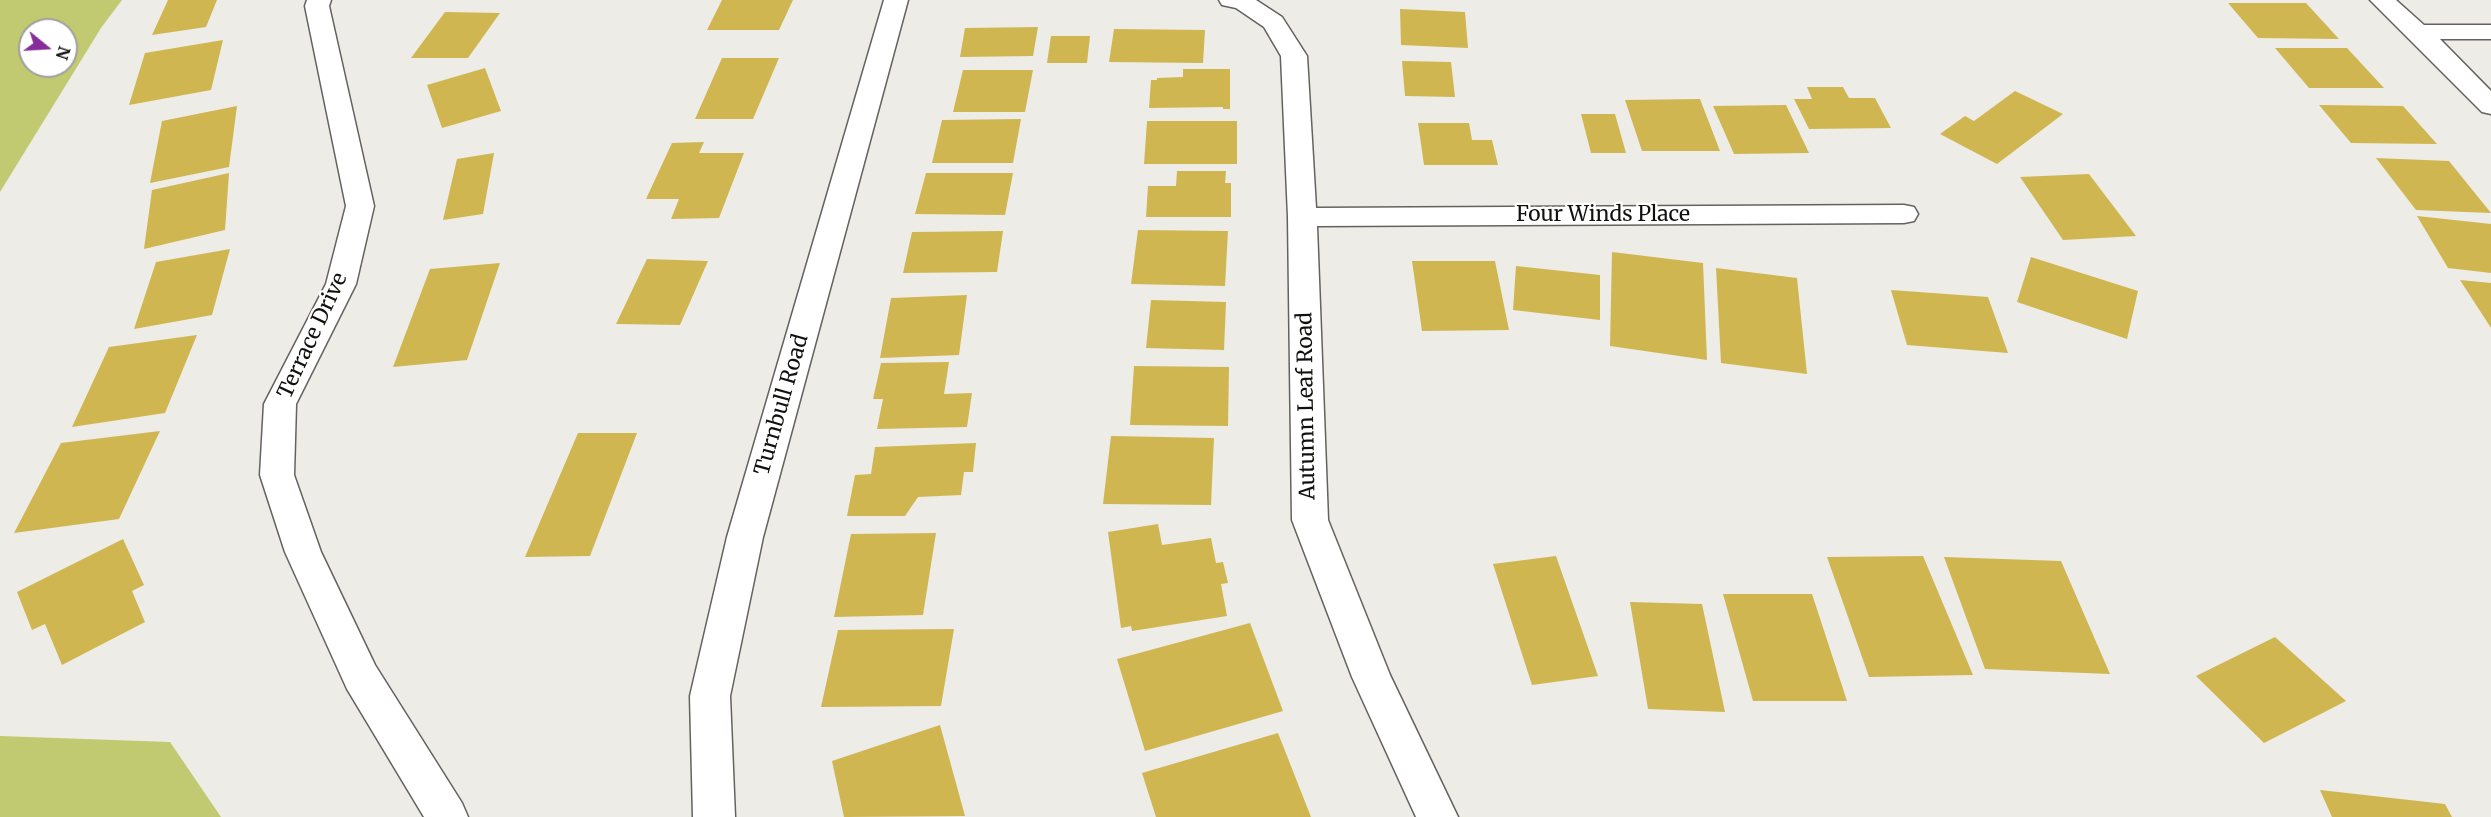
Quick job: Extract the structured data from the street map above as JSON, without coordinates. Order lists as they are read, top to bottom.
{
  "streets": {
    "street": [
      "Four Winds Place",
      "Terrace Drive",
      "Turnbull Road",
      "Autumn Leaf Road"
    ]
  },
  "crossings": [
    ["Four Winds Place", "Autumn Leaf Road"]
  ],
  "north": "right"
}
